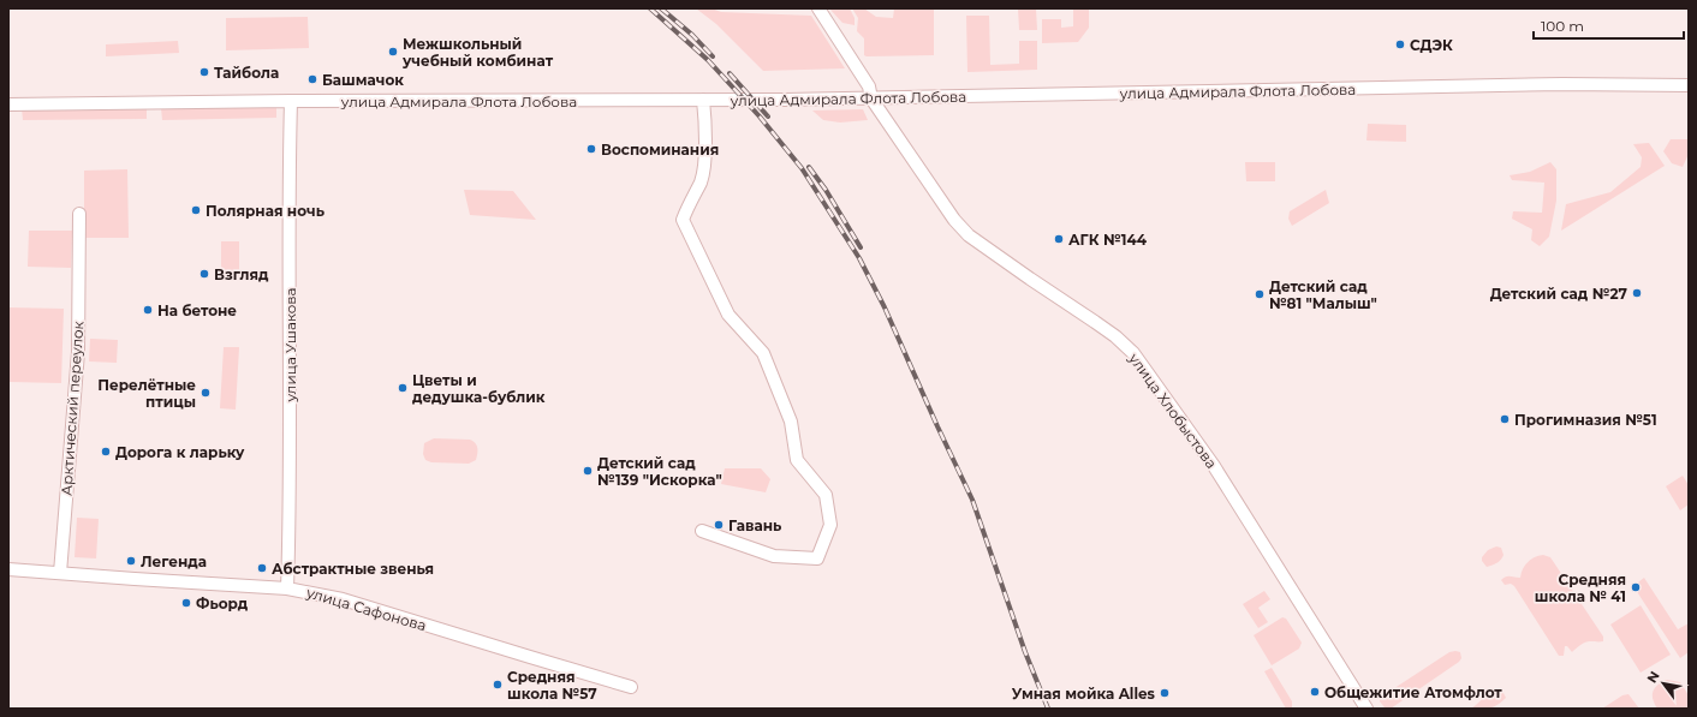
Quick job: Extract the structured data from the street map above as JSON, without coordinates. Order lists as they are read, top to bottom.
{
  "streets": {
    "street": [
      "улица Адмирала Флота Лобова",
      "улица Ушакова",
      "Арктический переулок",
      "улица Хлобыстова",
      "улица Сафонова"
    ]
  },
  "crossings": [
    ["улица Адмирала Флота Лобова", "улица Ушакова"],
    ["улица Адмирала Флота Лобова", "улица Хлобыстова"],
    ["улица Ушакова", "улица Сафонова"],
    ["Арктический переулок", "улица Сафонова"]
  ],
  "places": [
    "СДЭК",
    "Межшкольный учебный комбинат",
    "Тайбола",
    "Башмачок",
    "Воспоминания",
    "Полярная ночь",
    "АГК №144",
    "Взгляд",
    "Детский сад №27",
    "Детский сад №81 \"Малыш\"",
    "На бетоне",
    "Цветы и дедушка-бублик",
    "Перелётные птицы",
    "Прогимназия №51",
    "Дорога к ларьку",
    "Детский сад №139 \"Искорка\"",
    "Гавань",
    "Легенда",
    "Абстрактные звенья",
    "Средняя школа № 41",
    "Фьорд",
    "Средняя школа №57",
    "Общежитие Атомфлот",
    "Умная мойка Alles"
  ],
  "scale_bar": "100 m",
  "north": "top left"
}
